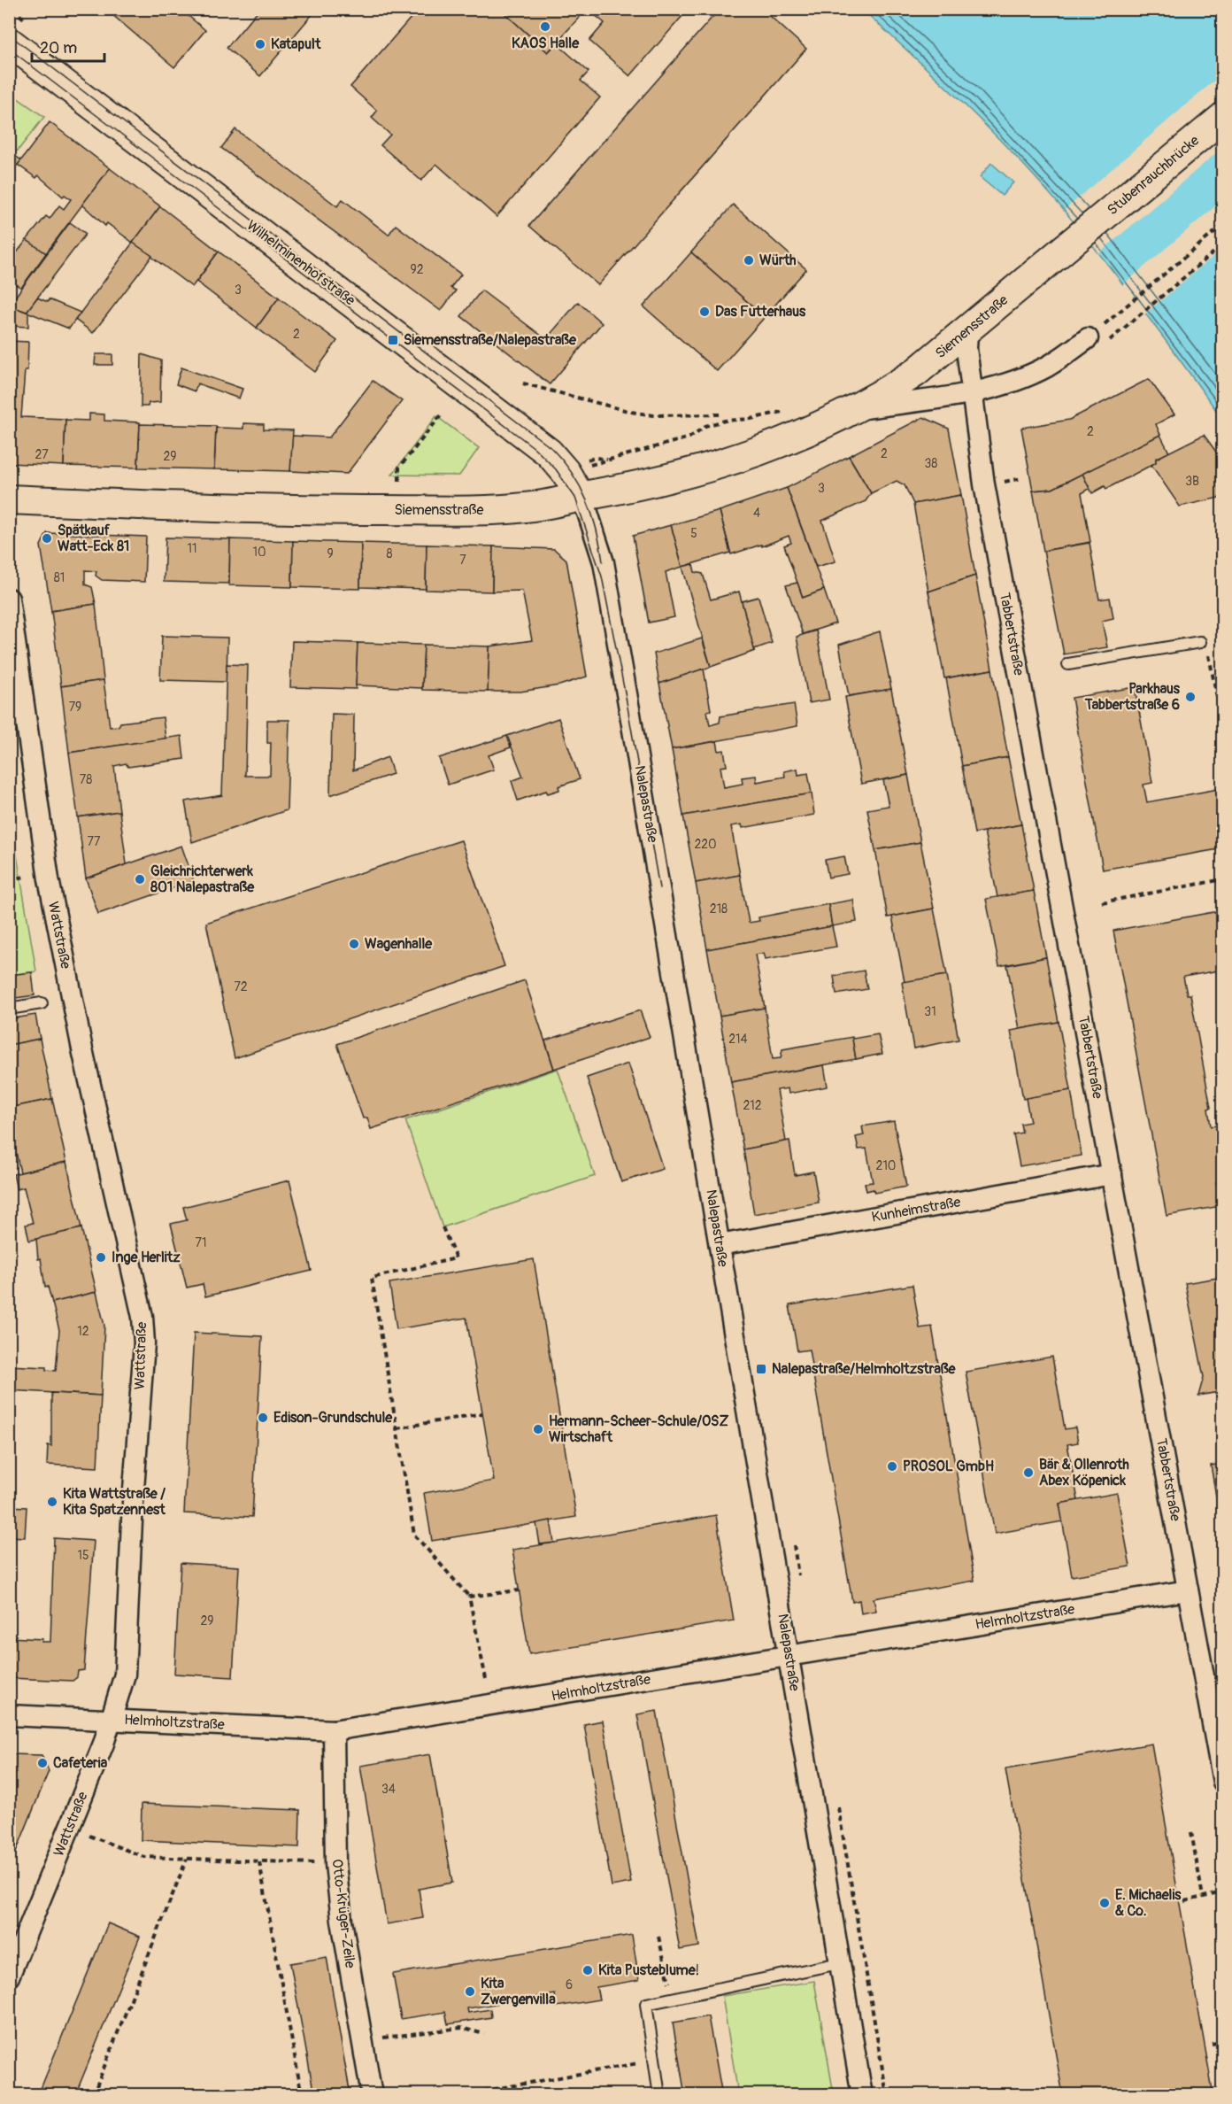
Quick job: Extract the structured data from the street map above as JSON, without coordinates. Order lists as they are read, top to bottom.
{
  "streets": {
    "main road": ["Stubenrauchbrücke", "Wilhelminenhofstraße", "Siemensstraße"],
    "street": [
      "Tabbertstraße",
      "Nalepastraße",
      "Wattstraße",
      "Kunheimstraße",
      "Helmholtzstraße",
      "Otto-Krüger-Zeile"
    ]
  },
  "crossings": [
    ["Stubenrauchbrücke", "Siemensstraße"],
    ["Wilhelminenhofstraße", "Siemensstraße"],
    ["Wilhelminenhofstraße", "Nalepastraße"],
    ["Siemensstraße", "Tabbertstraße"],
    ["Siemensstraße", "Nalepastraße"],
    ["Tabbertstraße", "Kunheimstraße"],
    ["Tabbertstraße", "Helmholtzstraße"],
    ["Nalepastraße", "Kunheimstraße"],
    ["Nalepastraße", "Helmholtzstraße"],
    ["Wattstraße", "Helmholtzstraße"],
    ["Helmholtzstraße", "Otto-Krüger-Zeile"]
  ],
  "places": {
    "other": [
      "KAOS Halle",
      "Katapult",
      "Würth",
      "Das Futterhaus",
      "Spätkauf Watt-Eck 81",
      "Parkhaus Tabbertstraße 6",
      "Gleichrichterwerk 801 Nalepastraße",
      "Wagenhalle",
      "Inge Herlitz",
      "Edison-Grundschule",
      "Hermann-Scheer-Schule/OSZ Wirtschaft",
      "PROSOL GmbH",
      "Bär & Ollenroth Abex Köpenick",
      "Kita Wattstraße / Kita Spatzennest",
      "Cafeteria",
      "E. Michaelis & Co.",
      "Kita Pusteblume!",
      "Kita Zwergenvilla"
    ],
    "transit": ["Siemensstraße/Nalepastraße", "Nalepastraße/Helmholtzstraße"]
  },
  "house_numbers": [
    "92",
    "3",
    "2",
    "2",
    "2",
    "27",
    "29",
    "38",
    "3B",
    "3",
    "4",
    "5",
    "11",
    "10",
    "9",
    "8",
    "7",
    "81",
    "79",
    "78",
    "77",
    "220",
    "218",
    "72",
    "31",
    "214",
    "212",
    "210",
    "71",
    "12",
    "15",
    "29",
    "34",
    "6"
  ],
  "scale_bar": "20 m"
}
